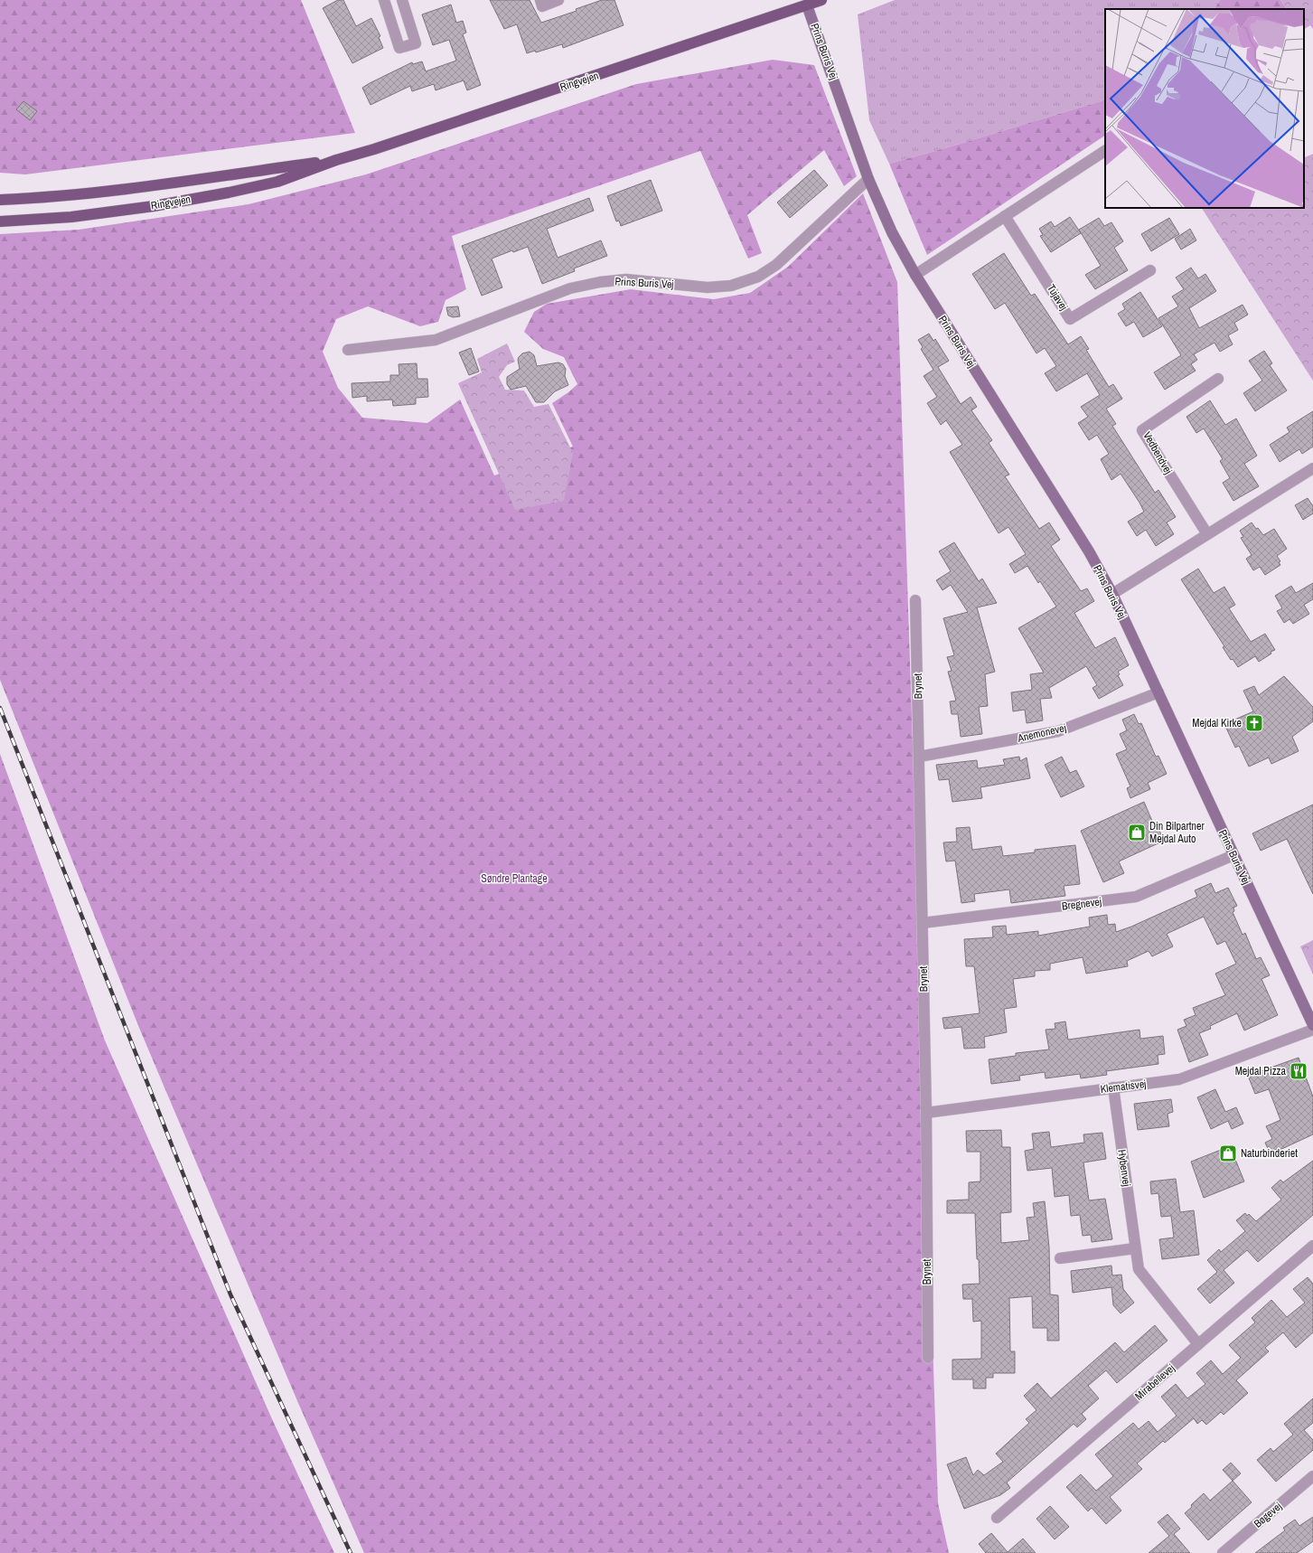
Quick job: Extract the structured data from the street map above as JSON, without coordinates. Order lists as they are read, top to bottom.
{
  "streets": {
    "main road": ["Ringvejen"],
    "street": [
      "Prins Buris Vej",
      "Tujavej",
      "Vedbendvej",
      "Brynet",
      "Anemonevej",
      "Bregnevej",
      "Klematisvej",
      "Hybenvej",
      "Mirabellevej",
      "Bøgevej"
    ]
  },
  "crossings": [
    ["Prins Buris Vej", "Ringvejen"],
    ["Prins Buris Vej", "Anemonevej"],
    ["Prins Buris Vej", "Bregnevej"],
    ["Brynet", "Anemonevej"],
    ["Brynet", "Bregnevej"],
    ["Brynet", "Klematisvej"],
    ["Klematisvej", "Hybenvej"],
    ["Hybenvej", "Mirabellevej"]
  ],
  "parks": ["Søndre Plantage"],
  "places": {
    "church": ["Mejdal Kirke"],
    "shop": ["Din Bilpartner Mejdal Auto", "Naturbinderiet"],
    "restaurant": ["Mejdal Pizza"]
  }
}
